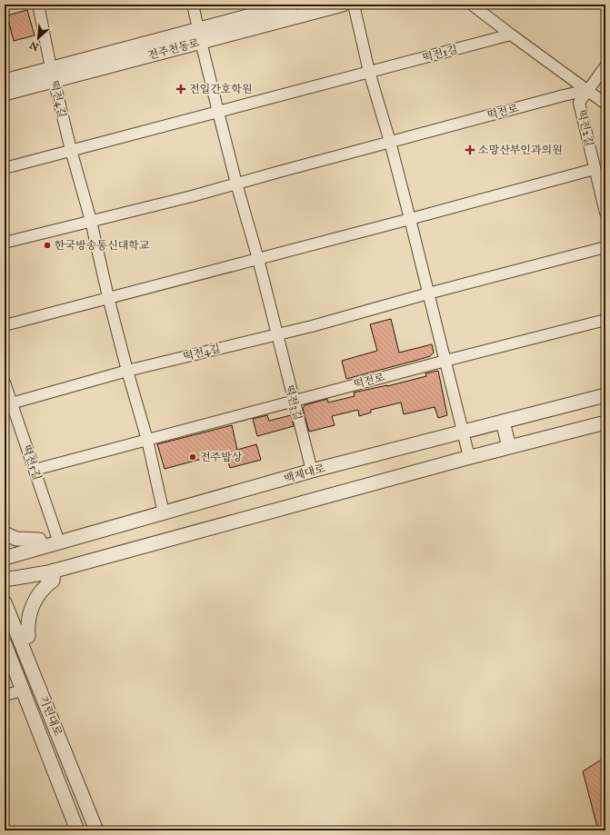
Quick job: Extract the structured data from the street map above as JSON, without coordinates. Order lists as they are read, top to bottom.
{
  "streets": {
    "street": [
      "전주천동로",
      "떡전1길",
      "떡전4길",
      "떡전로",
      "떡전2길",
      "떡전3길",
      "떡전5길",
      "백제대로",
      "기린대로"
    ]
  },
  "crossings": [
    ["전주천동로", "떡전4길"],
    ["전주천동로", "떡전3길"],
    ["떡전4길", "떡전3길"],
    ["떡전4길", "떡전5길"],
    ["떡전4길", "백제대로"],
    ["떡전로", "떡전2길"],
    ["떡전로", "떡전3길"],
    ["떡전3길", "백제대로"],
    ["떡전5길", "백제대로"]
  ],
  "places": {
    "health": ["전일간호학원", "소망산부인과의원"],
    "other": ["한국방송통신대학교", "전주밥상"]
  },
  "north": "bottom left"
}
